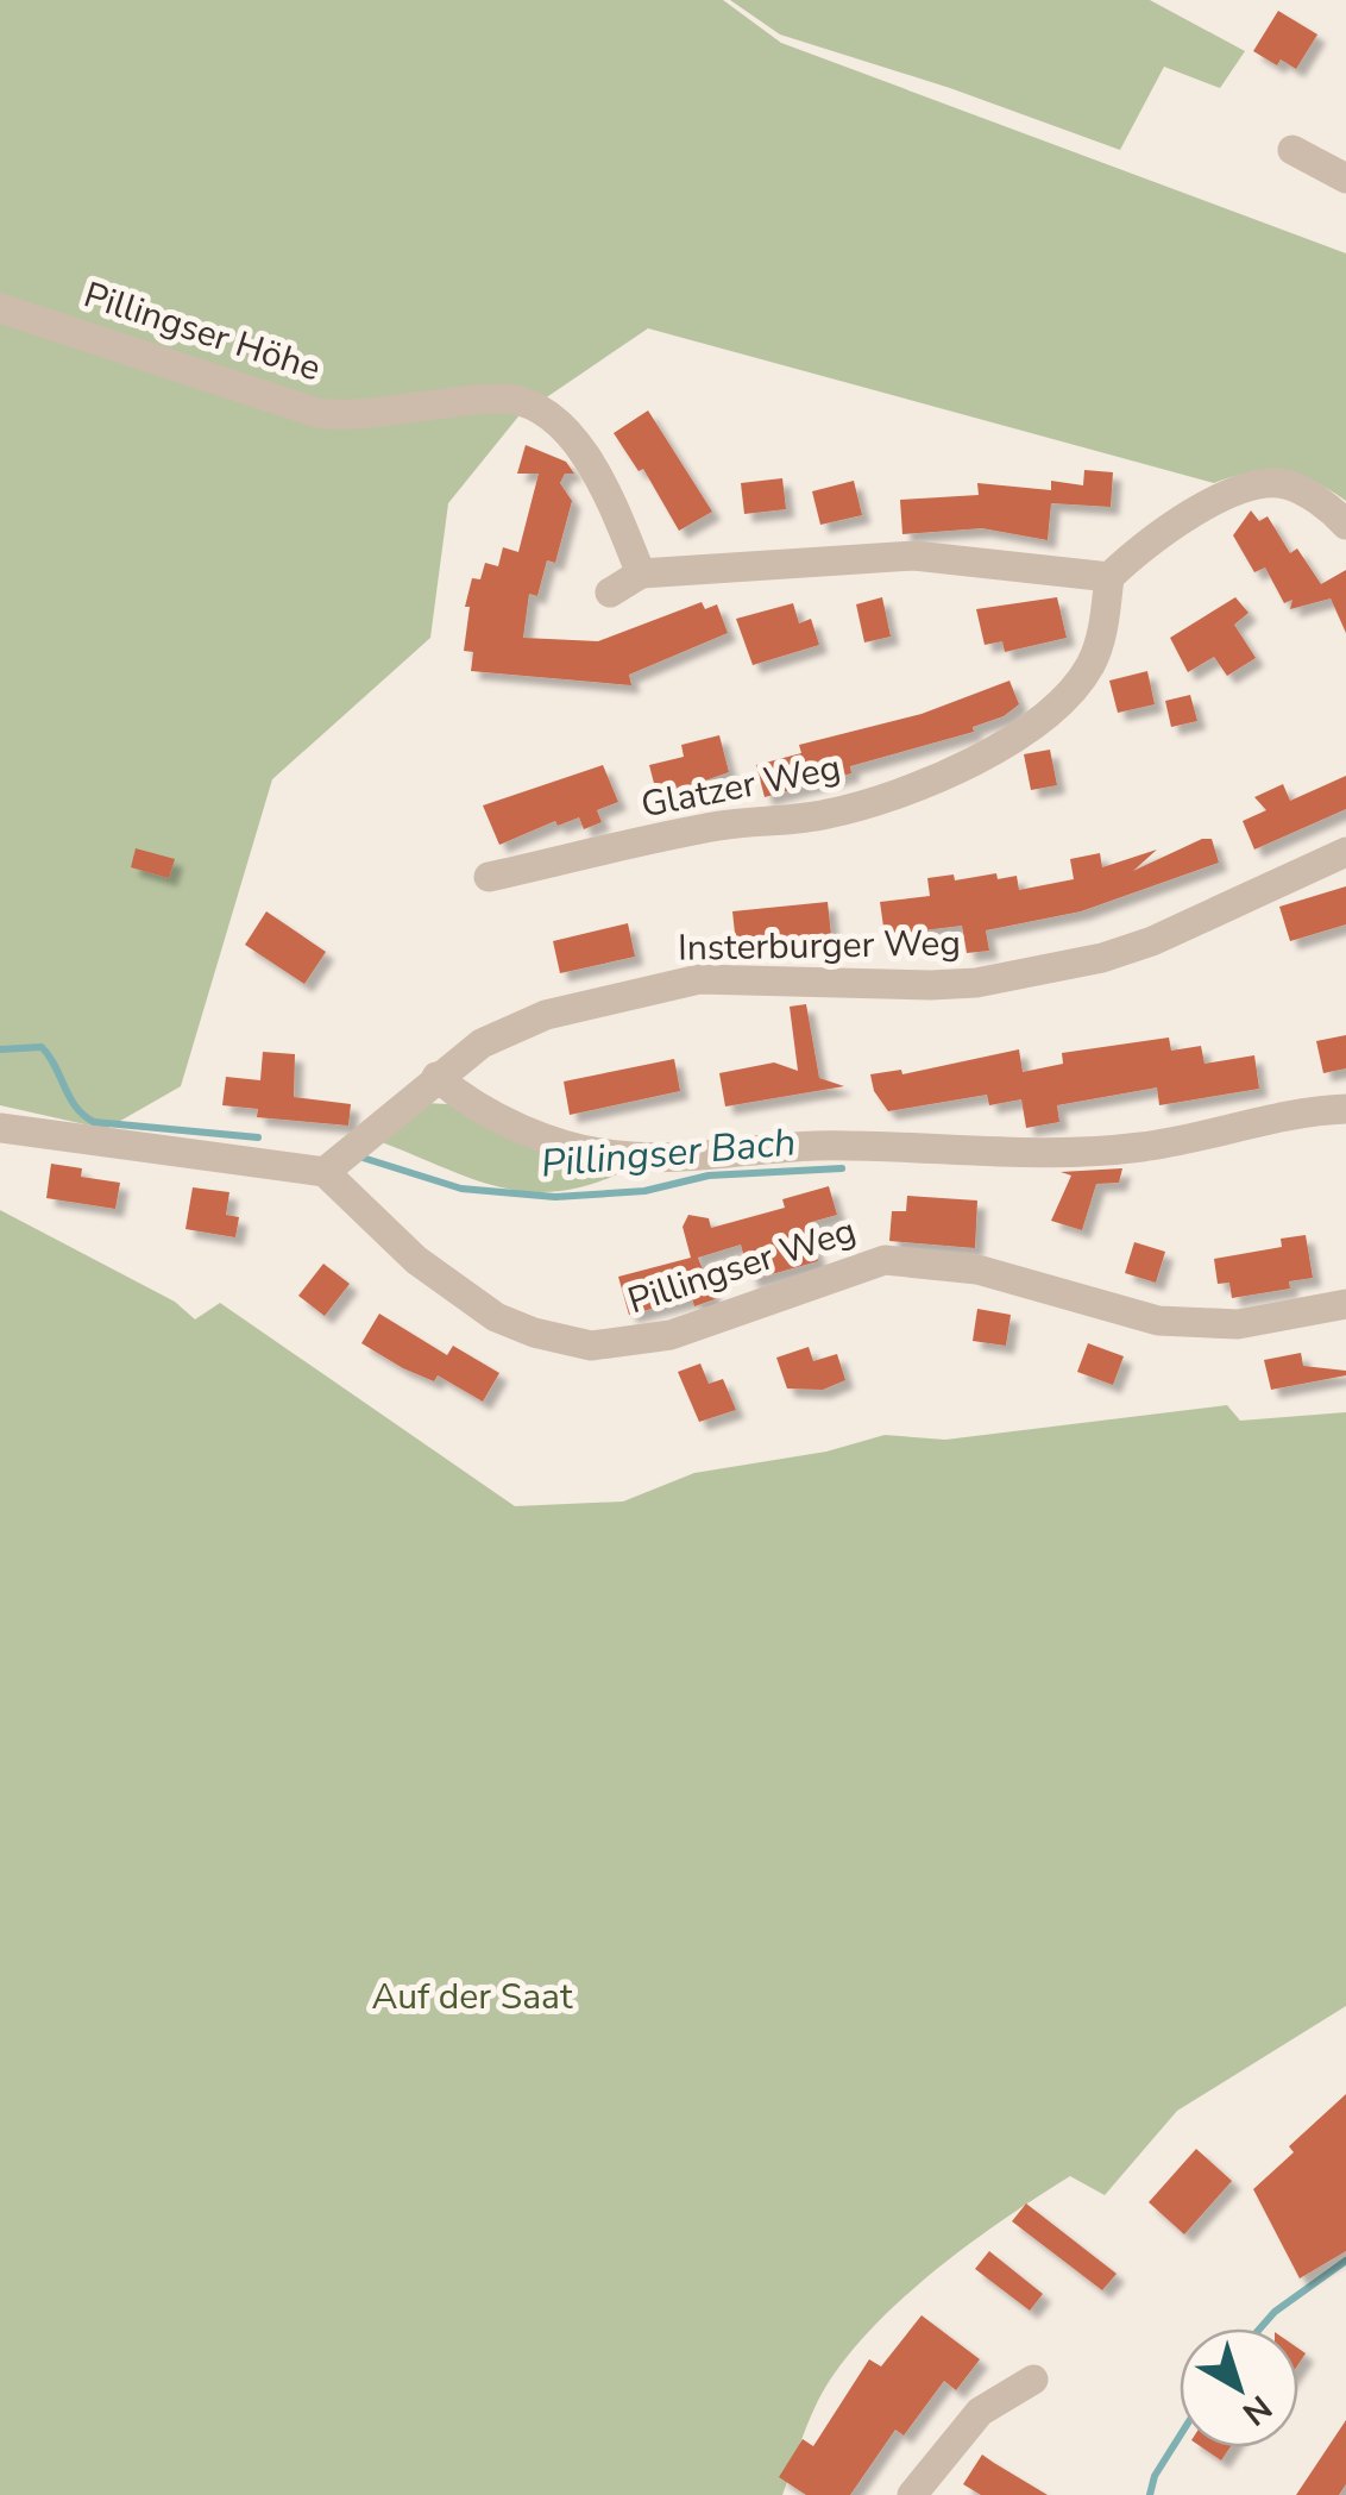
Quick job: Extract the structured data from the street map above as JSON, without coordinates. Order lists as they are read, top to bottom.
{
  "streets": {
    "street": [
      "Pillingser Höhe",
      "Glatzer Weg",
      "Insterburger Weg",
      "Pillingser Weg"
    ]
  },
  "crossings": [
    ["Insterburger Weg", "Pillingser Weg"]
  ],
  "water": ["Pillingser Bach"],
  "parks": ["Auf der Saat"],
  "north": "bottom right"
}
